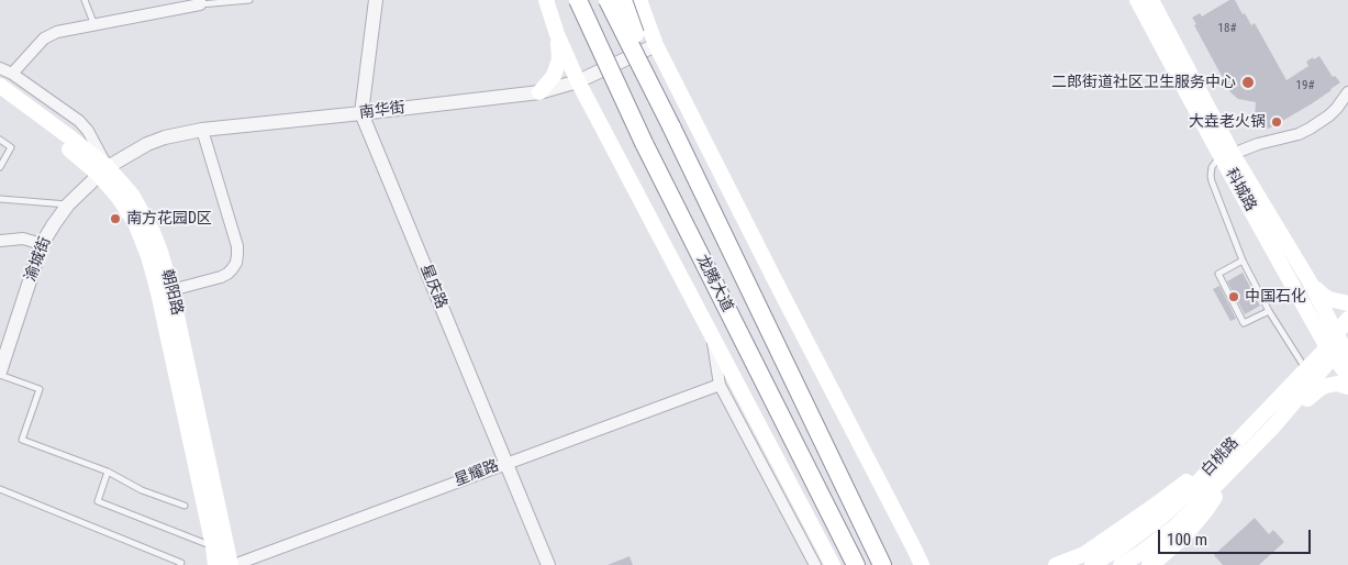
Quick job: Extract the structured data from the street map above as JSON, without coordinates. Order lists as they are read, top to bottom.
{
  "streets": {
    "highway": ["龙腾大道"],
    "main road": ["科城路", "朝阳路", "白桃路"],
    "street": [
      "南华街",
      "渝城街",
      "星庆路",
      "星耀路"
    ]
  },
  "crossings": [
    ["南华街", "渝城街"],
    ["南华街", "星庆路"],
    ["南华街", "朝阳路"],
    ["科城路", "白桃路"],
    ["渝城街", "朝阳路"],
    ["星庆路", "星耀路"],
    ["朝阳路", "星耀路"]
  ],
  "places": [
    "二郎街道社区卫生服务中心",
    "大垚老火锅",
    "南方花园D区",
    "中国石化"
  ],
  "house_numbers": ["18#", "19#"],
  "scale_bar": "100 m"
}
